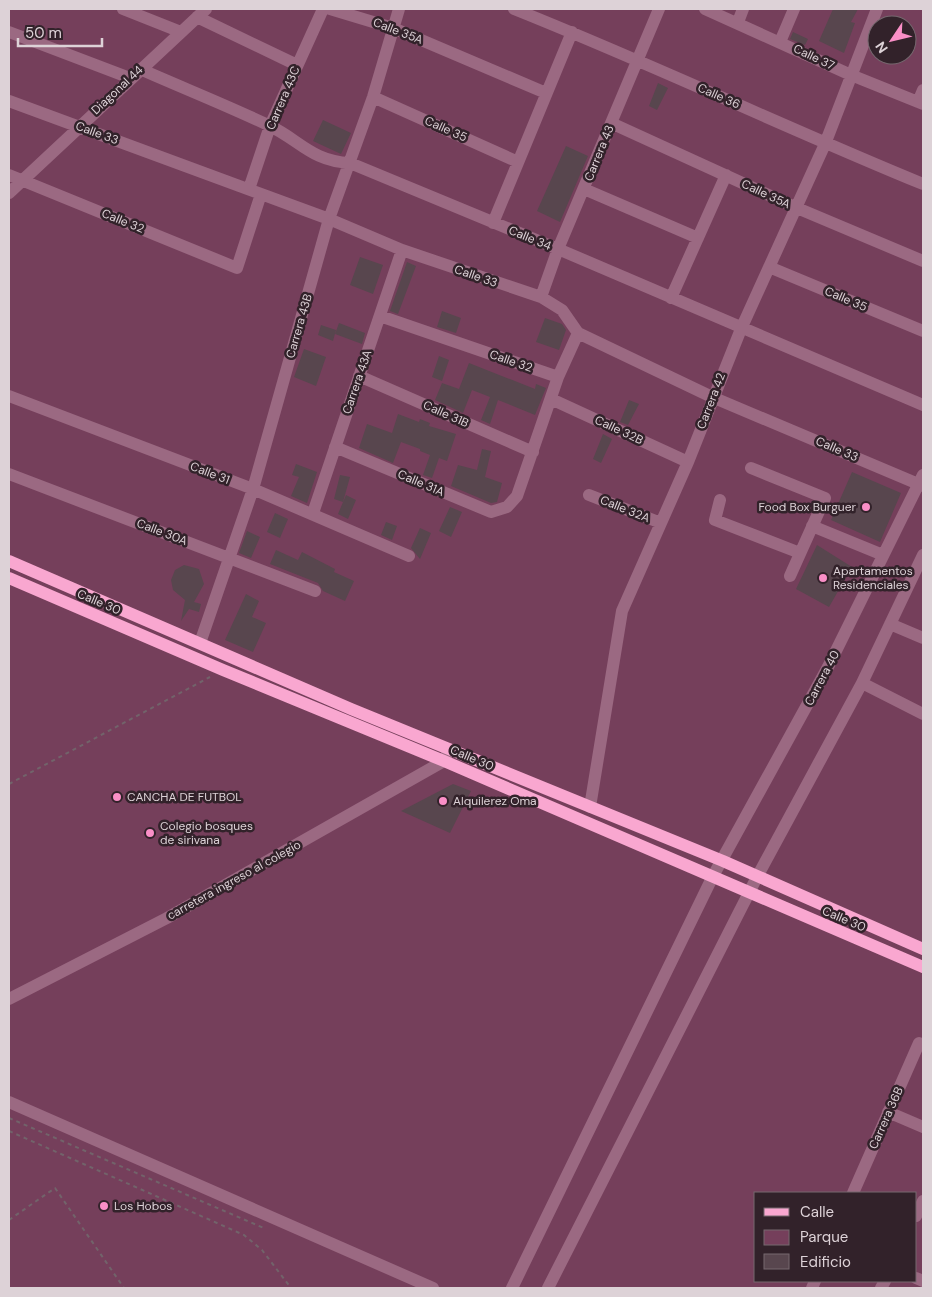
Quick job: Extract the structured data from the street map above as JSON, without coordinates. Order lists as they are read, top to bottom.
{
  "streets": {
    "main road": ["Calle 30"],
    "street": [
      "Calle 35A",
      "Calle 37",
      "Diagonal 44",
      "Calle 36",
      "Carrera 43C",
      "Calle 35",
      "Calle 33",
      "Carrera 43",
      "Calle 32",
      "Calle 34",
      "Carrera 43B",
      "Carrera 43A",
      "Carrera 42",
      "Calle 31B",
      "Calle 32B",
      "Calle 31",
      "Calle 31A",
      "Calle 32A",
      "Calle 30A",
      "Carrera 40",
      "carretera ingreso al colegio",
      "Carrera 36B"
    ]
  },
  "crossings": [
    ["Calle 35A", "Carrera 43"],
    ["Calle 35A", "Carrera 43B"],
    ["Calle 35A", "Carrera 42"],
    ["Calle 37", "Carrera 42"],
    ["Diagonal 44", "Calle 33"],
    ["Diagonal 44", "Calle 32"],
    ["Diagonal 44", "Calle 34"],
    ["Calle 36", "Carrera 43"],
    ["Calle 36", "Carrera 42"],
    ["Carrera 43C", "Calle 33"],
    ["Carrera 43C", "Calle 32"],
    ["Carrera 43C", "Calle 34"],
    ["Calle 35", "Carrera 43B"],
    ["Calle 35", "Carrera 42"],
    ["Calle 33", "Carrera 43"],
    ["Calle 33", "Carrera 43B"],
    ["Calle 33", "Carrera 43A"],
    ["Calle 33", "Carrera 42"],
    ["Calle 33", "Carrera 40"],
    ["Carrera 43", "Calle 34"],
    ["Calle 32", "Carrera 43A"],
    ["Calle 34", "Carrera 43B"],
    ["Calle 34", "Carrera 42"],
    ["Carrera 43B", "Calle 31"],
    ["Carrera 43B", "Calle 30A"],
    ["Carrera 43B", "Calle 30"],
    ["Carrera 43A", "Calle 31B"],
    ["Carrera 43A", "Calle 31"],
    ["Carrera 43A", "Calle 31A"],
    ["Carrera 42", "Calle 32B"],
    ["Carrera 42", "Calle 32A"],
    ["Carrera 42", "Calle 30"],
    ["Calle 31B", "Calle 31A"],
    ["Calle 30", "Carrera 40"],
    ["Calle 30", "carretera ingreso al colegio"]
  ],
  "places": [
    "Food Box Burguer",
    "Apartamentos Residenciales",
    "CANCHA DE FUTBOL",
    "Alquilerez Oma",
    "Colegio bosques de sirivana",
    "Los Hobos"
  ],
  "legend": ["Calle", "Parque", "Edificio"],
  "scale_bar": "50 m",
  "north": "bottom left"
}
